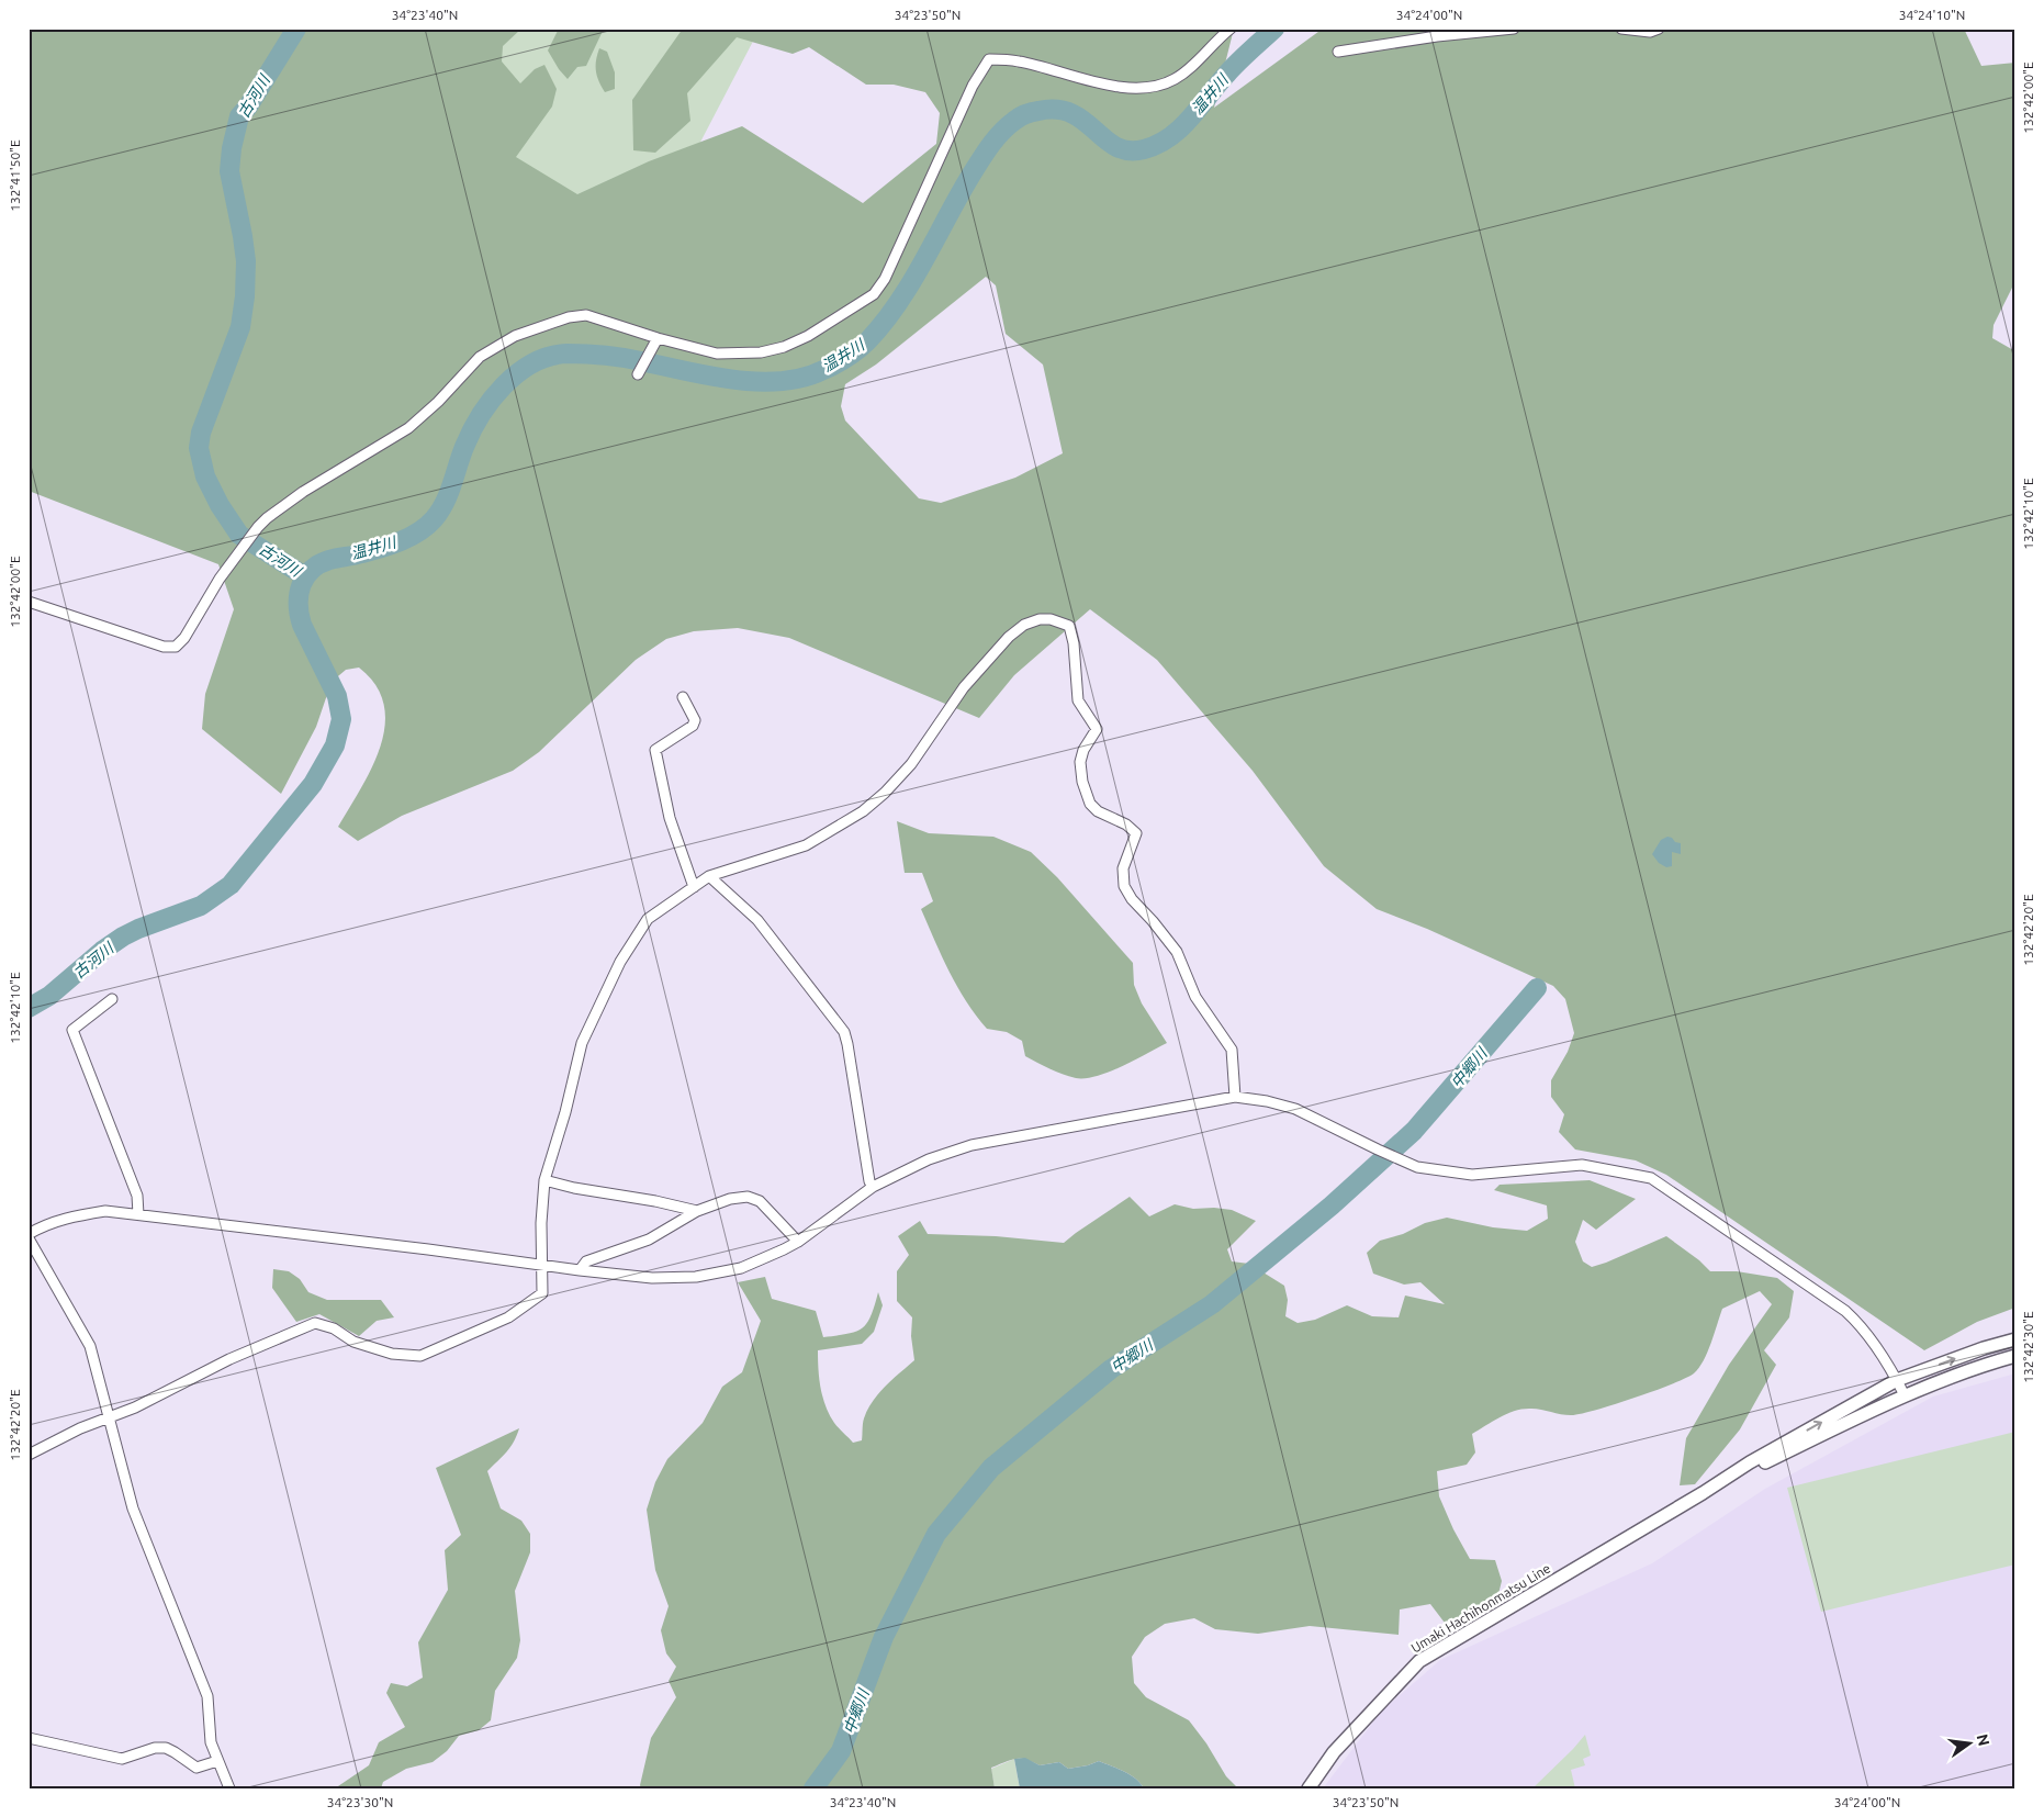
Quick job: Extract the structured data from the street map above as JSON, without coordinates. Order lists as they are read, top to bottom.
{
  "streets": {
    "main road": ["Umaki Hachihonmatsu Line"]
  },
  "water": ["温井川", "古河川", "中郷川"],
  "north": "right",
  "coordinates": [
    "34°23'40\"N",
    "34°23'50\"N",
    "34°24'00\"N",
    "34°24'10\"N",
    "132°42'00\"E",
    "132°41'50\"E",
    "132°42'10\"E",
    "132°42'20\"E",
    "132°42'30\"E",
    "34°23'30\"N"
  ]
}
